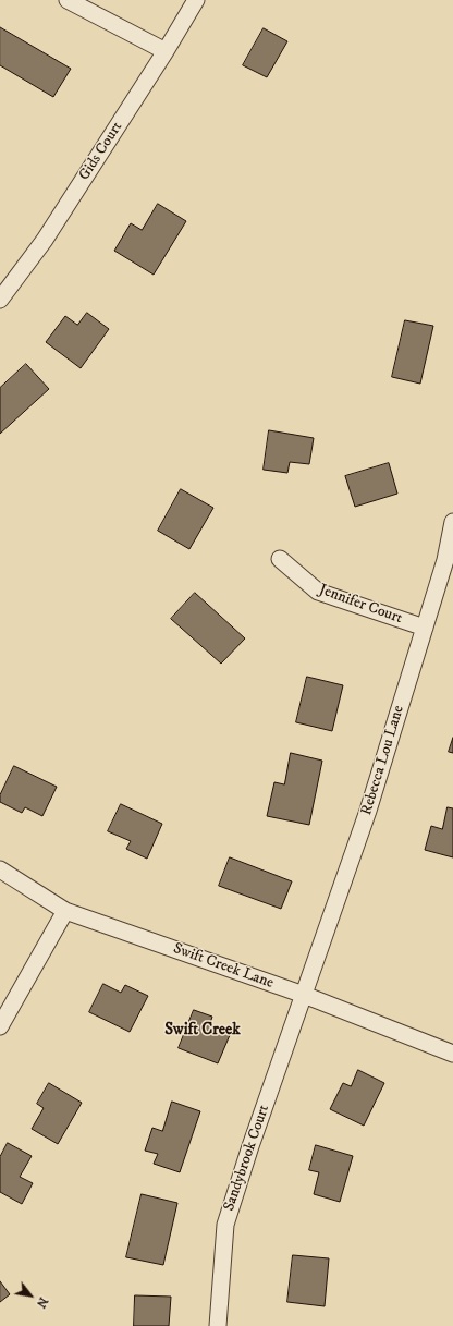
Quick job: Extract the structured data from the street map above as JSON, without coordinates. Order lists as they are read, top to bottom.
{
  "streets": {
    "street": [
      "Gids Court",
      "Jennifer Court",
      "Rebecca Lou Lane",
      "Swift Creek Lane",
      "Sandybrook Court"
    ]
  },
  "crossings": [
    ["Jennifer Court", "Rebecca Lou Lane"],
    ["Rebecca Lou Lane", "Swift Creek Lane"],
    ["Rebecca Lou Lane", "Sandybrook Court"],
    ["Swift Creek Lane", "Sandybrook Court"]
  ],
  "districts": ["Swift Creek"],
  "north": "bottom right"
}
